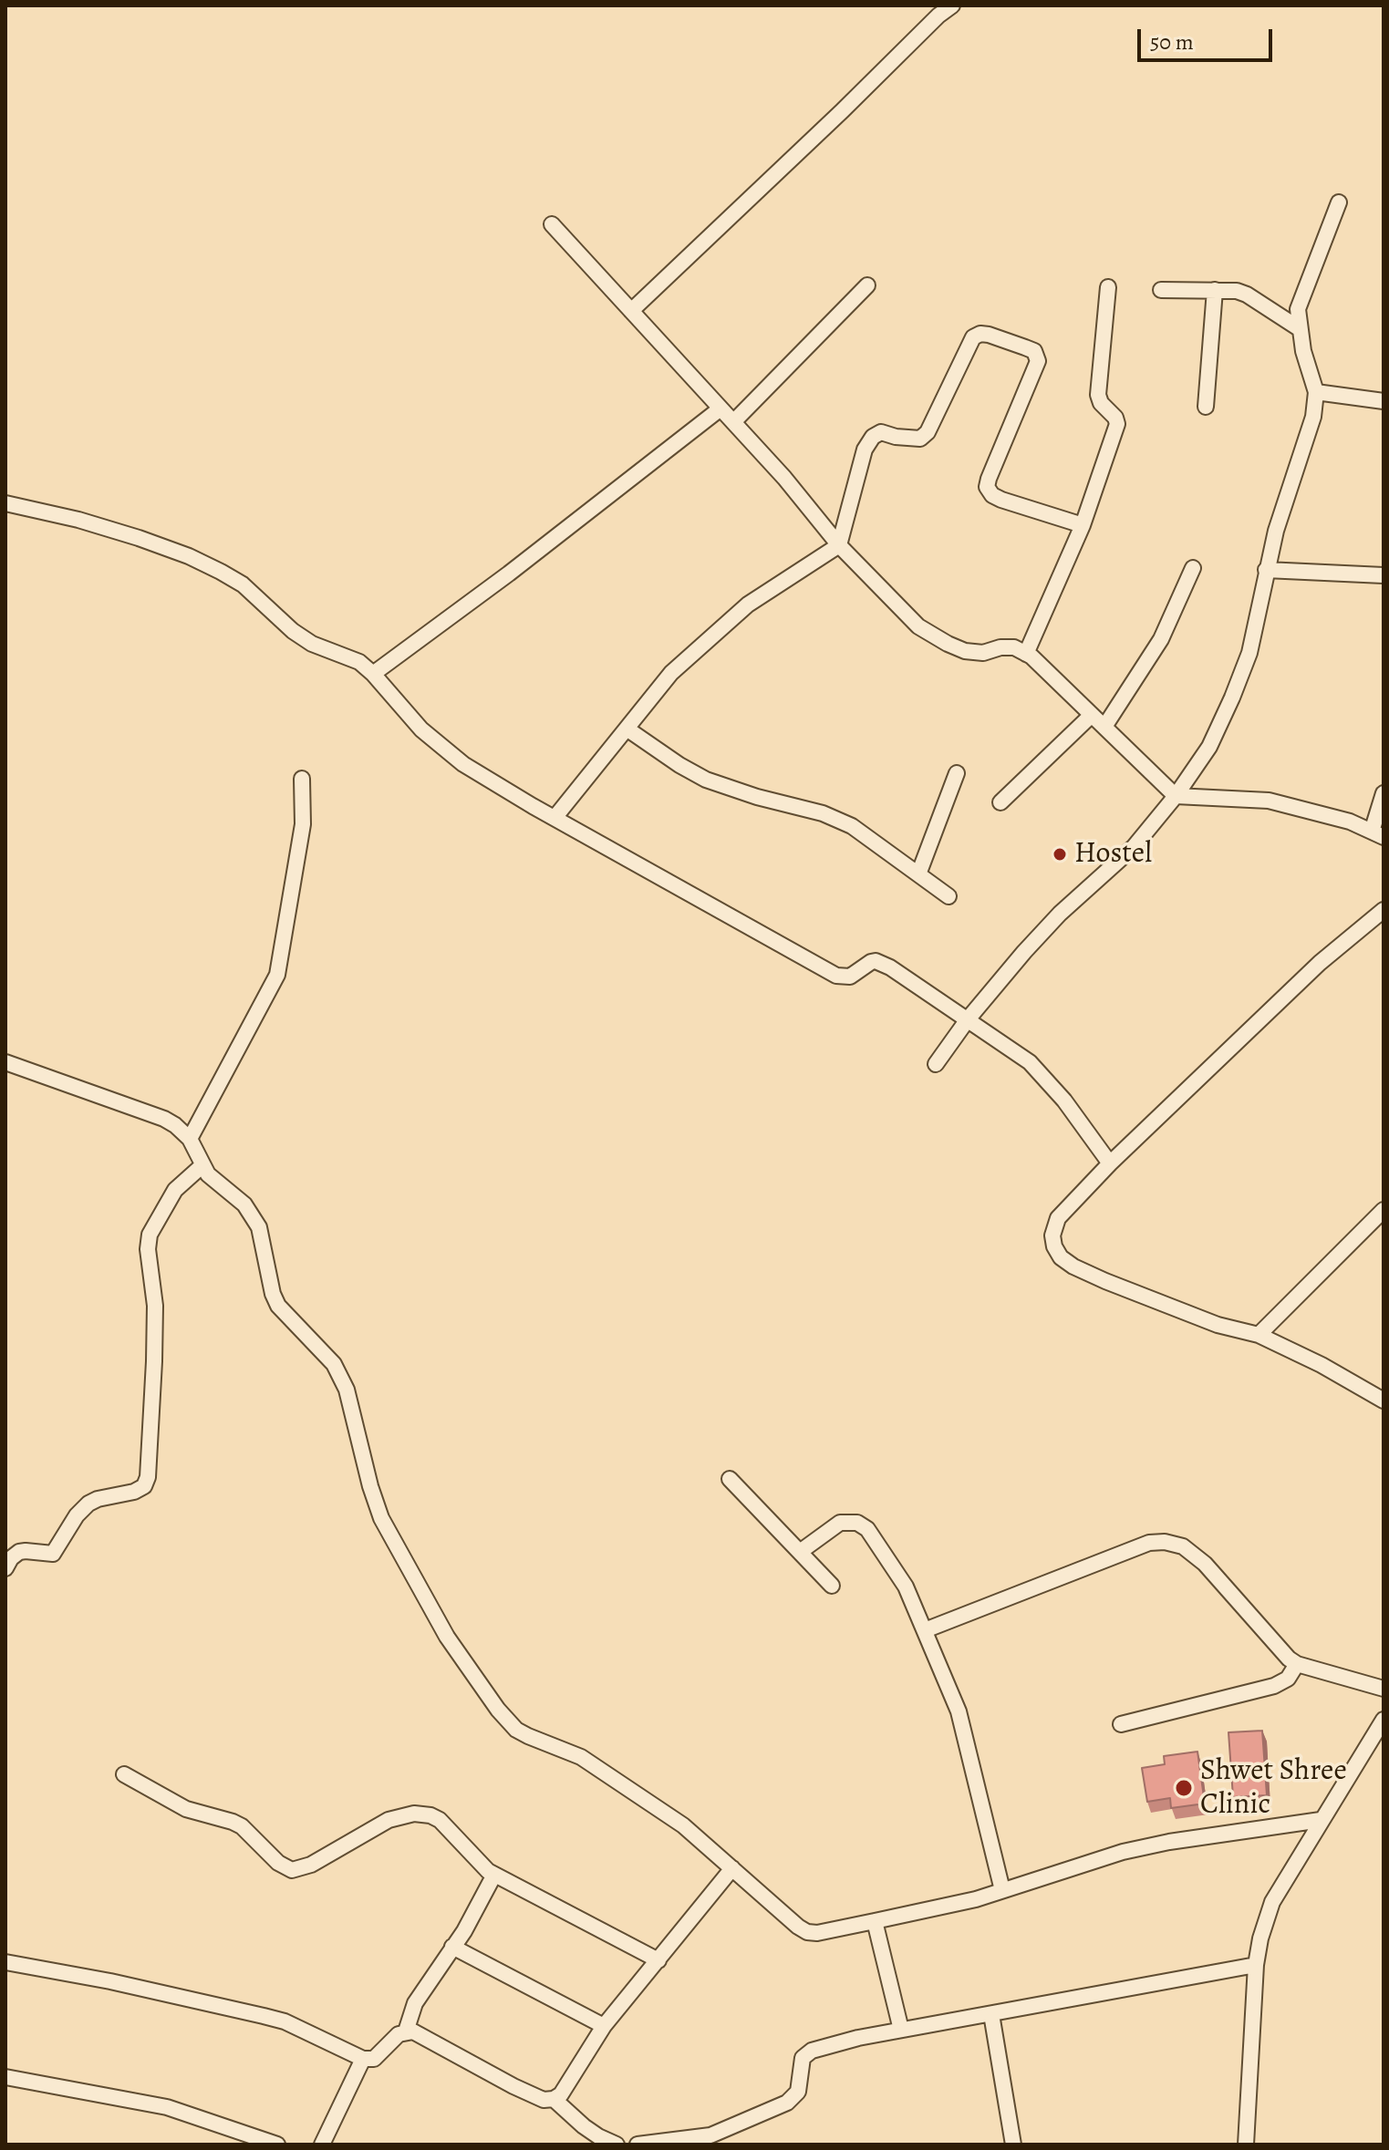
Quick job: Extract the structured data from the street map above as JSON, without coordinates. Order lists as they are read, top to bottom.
{
  "places": ["Hostel", "Shwet Shree Clinic"],
  "scale_bar": "50 m"
}
